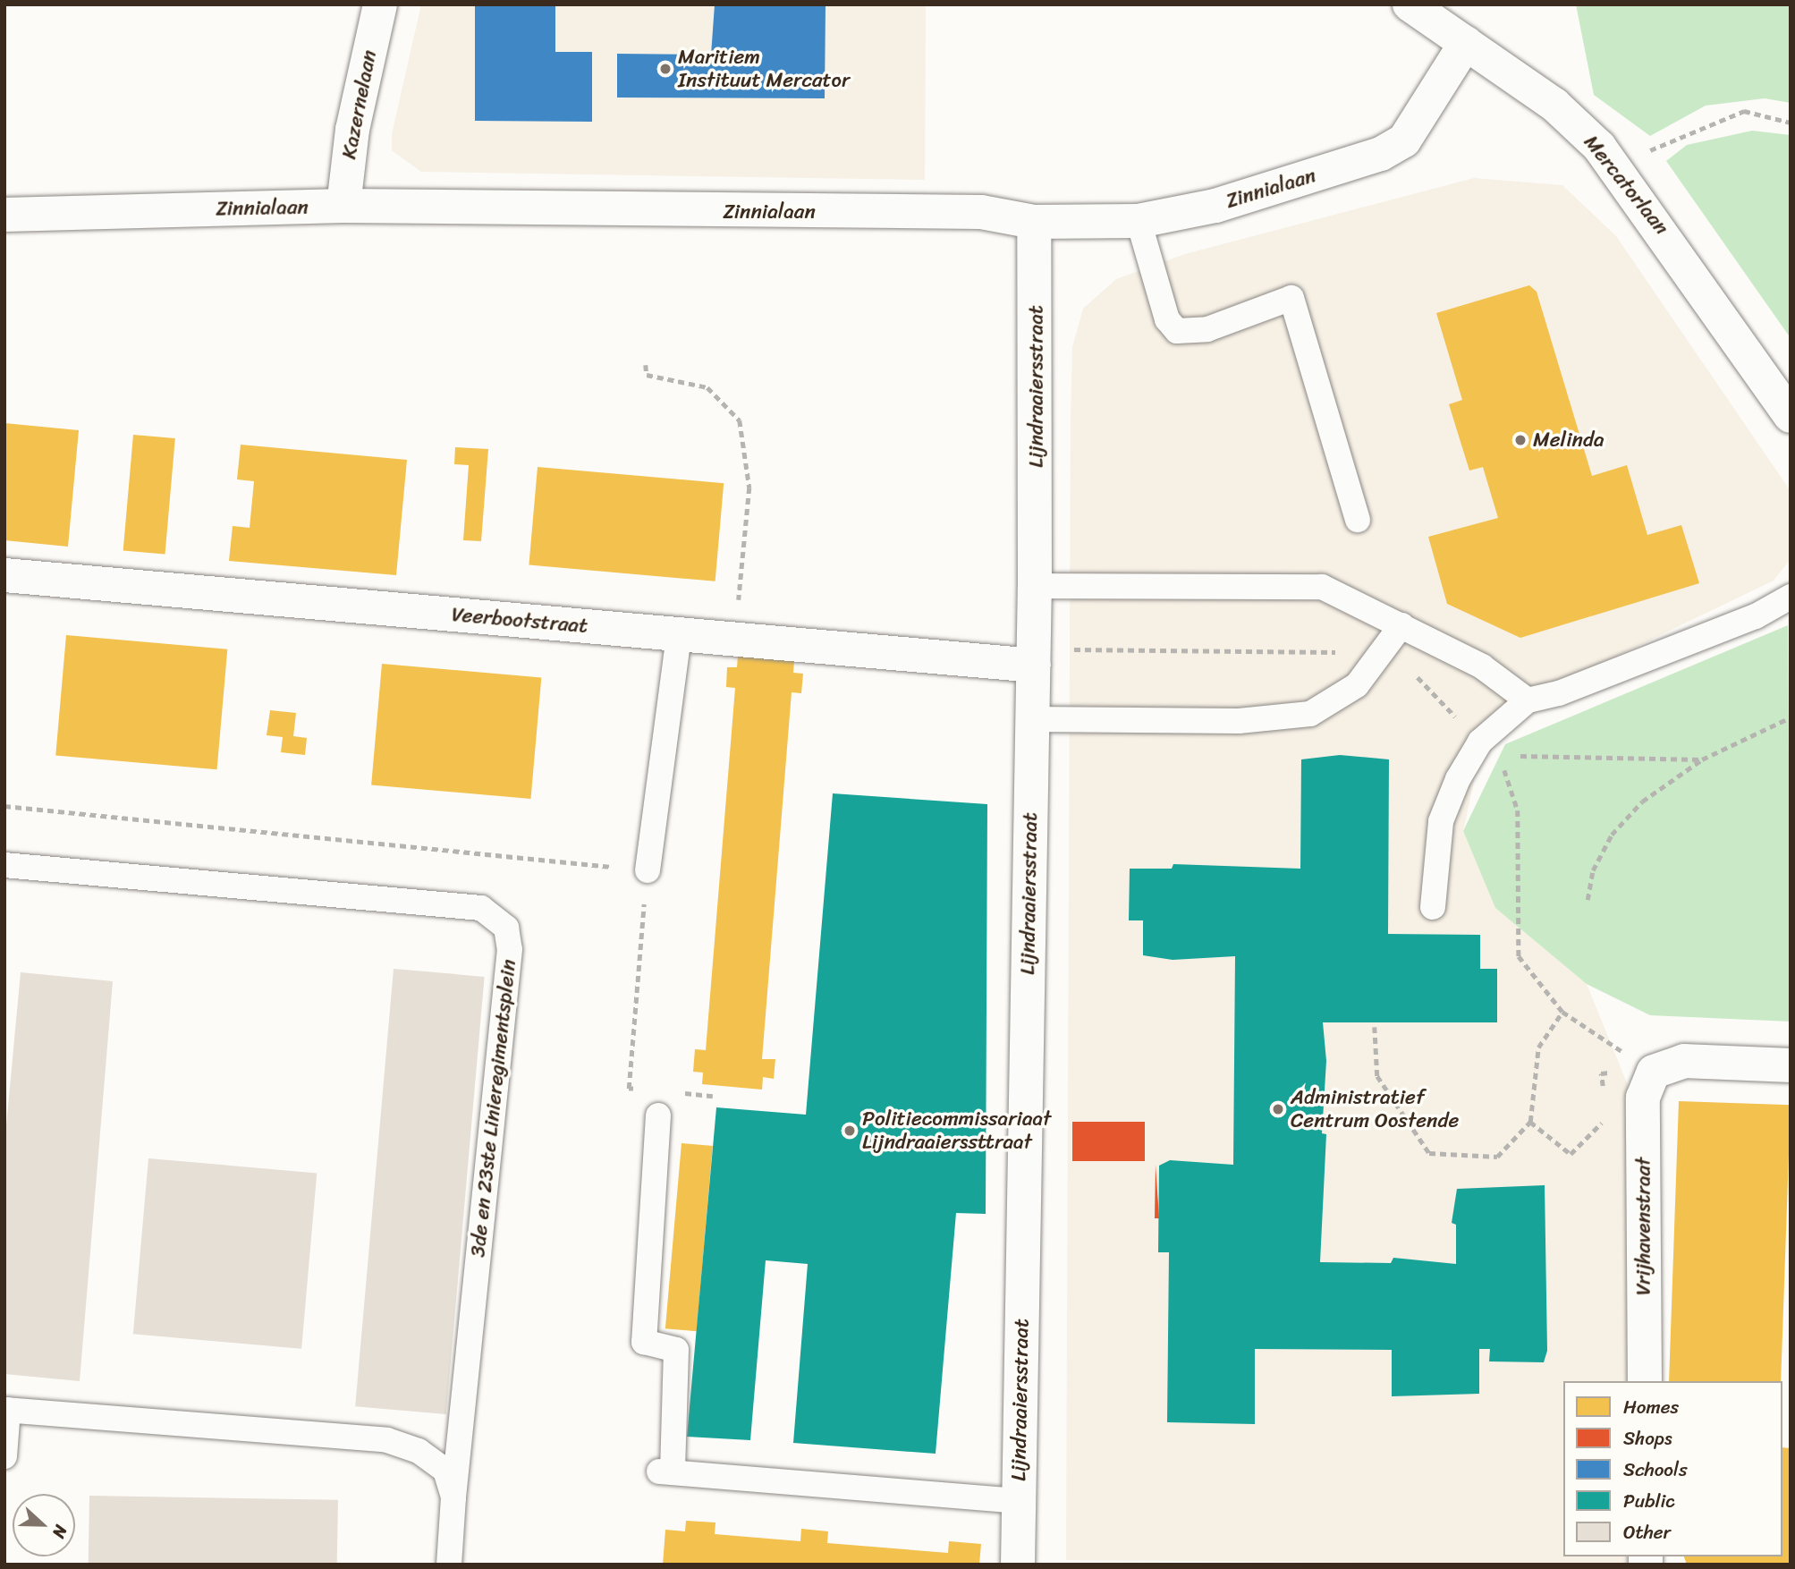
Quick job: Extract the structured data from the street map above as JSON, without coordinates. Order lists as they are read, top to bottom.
{
  "streets": {
    "street": [
      "Kazernelaan",
      "Mercatorlaan",
      "Zinnialaan",
      "Lijndraaiersstraat",
      "Veerbootstraat",
      "Vrijhavenstraat"
    ],
    "lane": ["3de en 23ste Linieregimentsplein"]
  },
  "crossings": [
    ["Kazernelaan", "Zinnialaan"],
    ["Mercatorlaan", "Zinnialaan"],
    ["Zinnialaan", "Lijndraaiersstraat"],
    ["Lijndraaiersstraat", "Veerbootstraat"]
  ],
  "places": [
    "Maritiem Instituut Mercator",
    "Melinda",
    "Administratief Centrum Oostende",
    "Politiecommissariaat Lijndraaierssttraat"
  ],
  "legend": [
    "Homes",
    "Shops",
    "Schools",
    "Public",
    "Other"
  ],
  "north": "right"
}
